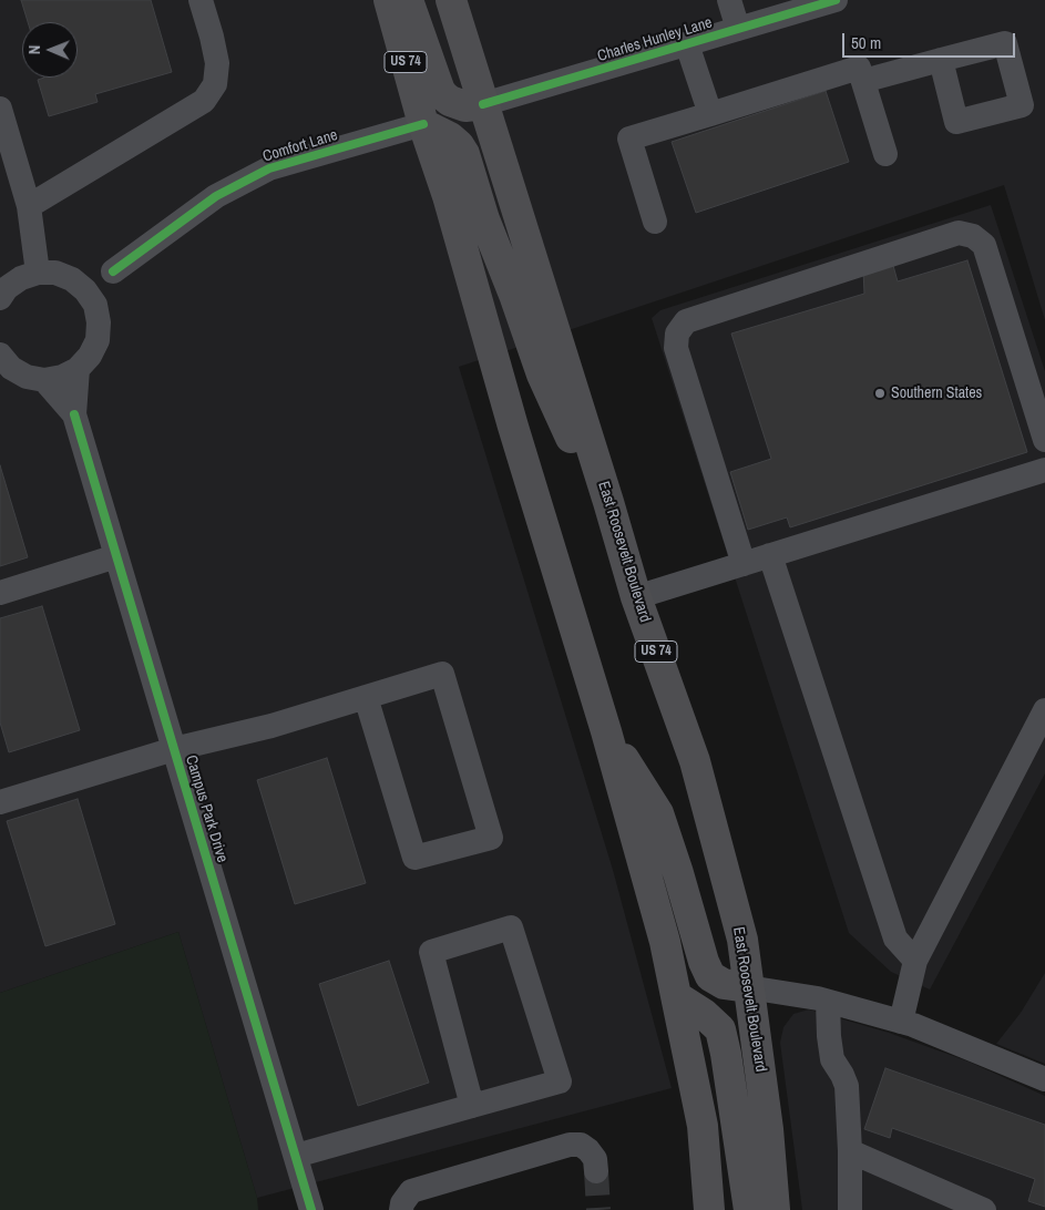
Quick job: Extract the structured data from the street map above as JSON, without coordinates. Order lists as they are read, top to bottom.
{
  "streets": {
    "highway": ["US 74", "East Roosevelt Boulevard"],
    "street": ["Charles Hunley Lane", "Comfort Lane", "Campus Park Drive"]
  },
  "crossings": [
    ["Charles Hunley Lane", "East Roosevelt Boulevard"],
    ["US 74", "Comfort Lane"]
  ],
  "places": ["Southern States"],
  "scale_bar": "50 m",
  "north": "left"
}
